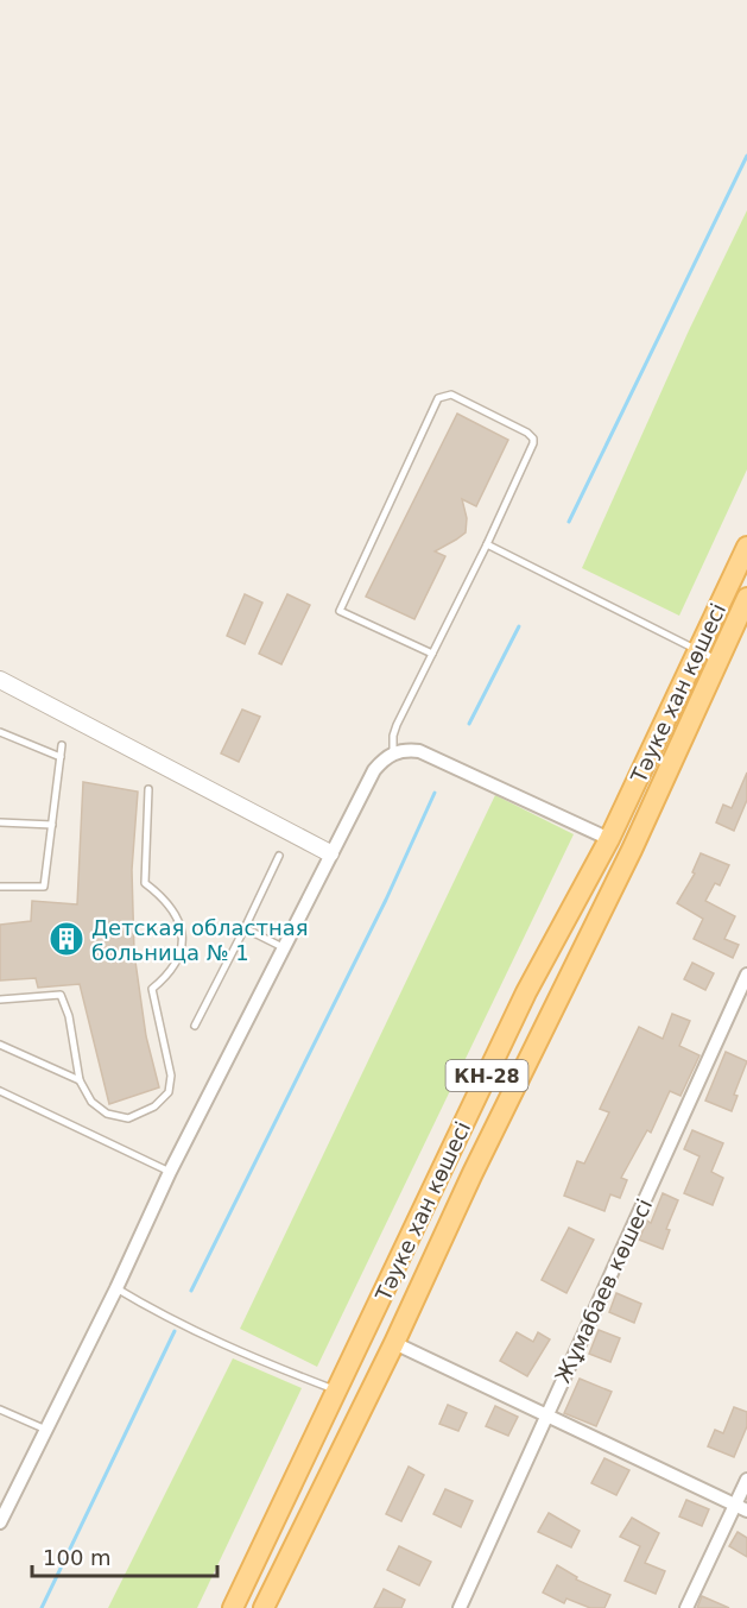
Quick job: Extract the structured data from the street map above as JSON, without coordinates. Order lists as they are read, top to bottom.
{
  "streets": {
    "main road": ["Тәуке хан көшесі", "КН-28"],
    "street": ["Жұмабаев көшесі"]
  },
  "places": {
    "building": ["Детская областная больница № 1"]
  },
  "scale_bar": "100 m"
}
